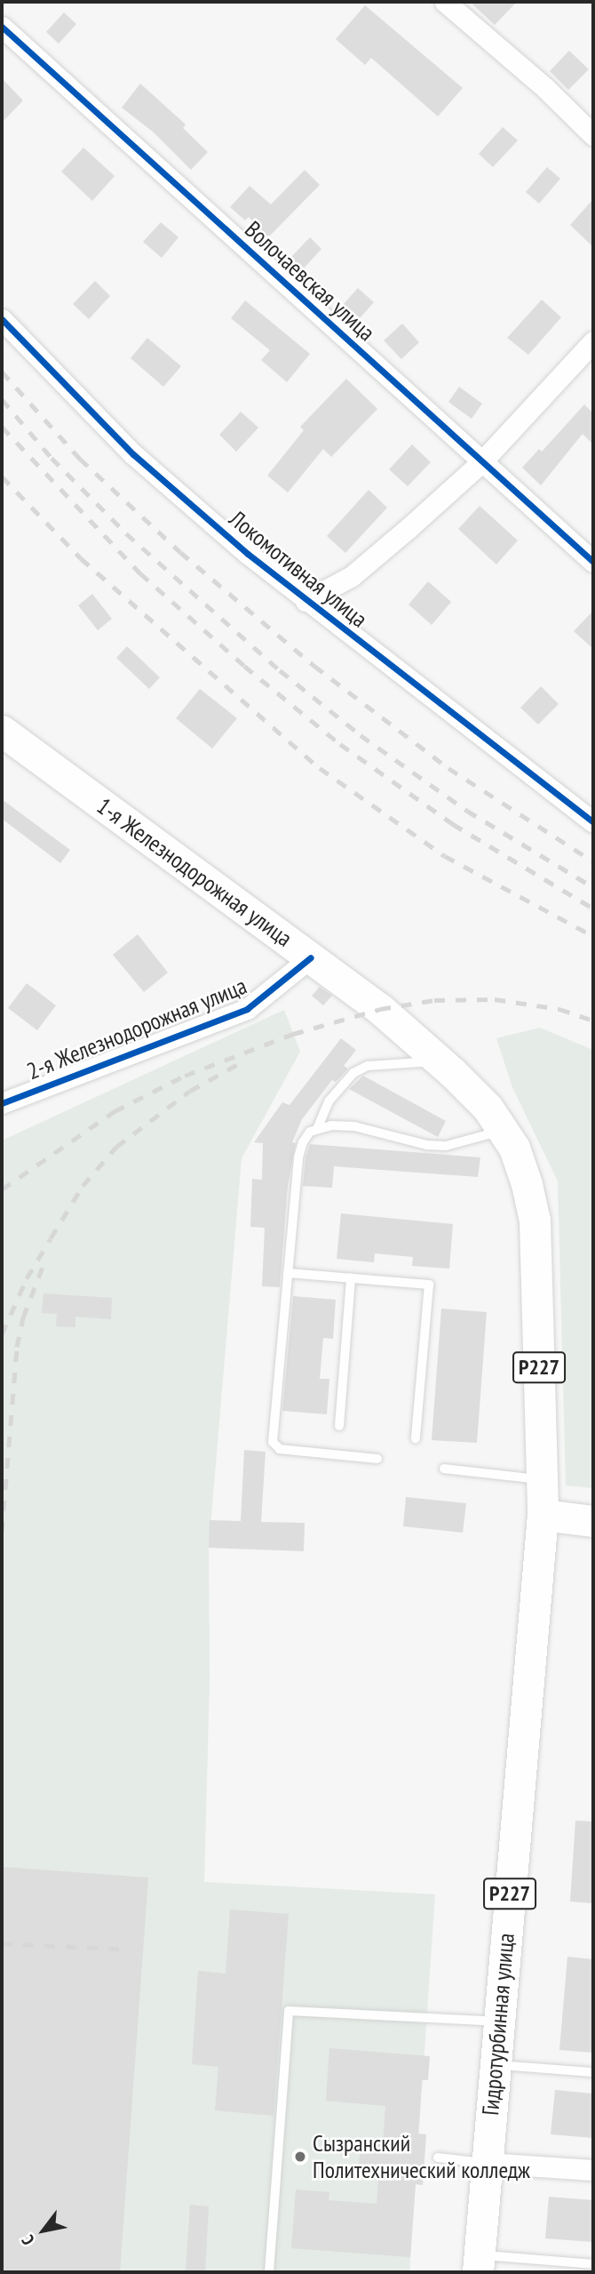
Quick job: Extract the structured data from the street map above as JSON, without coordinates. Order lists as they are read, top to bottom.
{
  "streets": {
    "main road": ["1-я Железнодорожная улица", "Р227", "Гидротурбинная улица"],
    "street": ["Волочаевская улица", "Локомотивная улица", "2-я Железнодорожная улица"]
  },
  "crossings": [
    ["1-я Железнодорожная улица", "2-я Железнодорожная улица"],
    ["1-я Железнодорожная улица", "Р227"],
    ["Р227", "Гидротурбинная улица"]
  ],
  "places": ["Сызранский Политехнический колледж"],
  "north": "bottom left"
}
